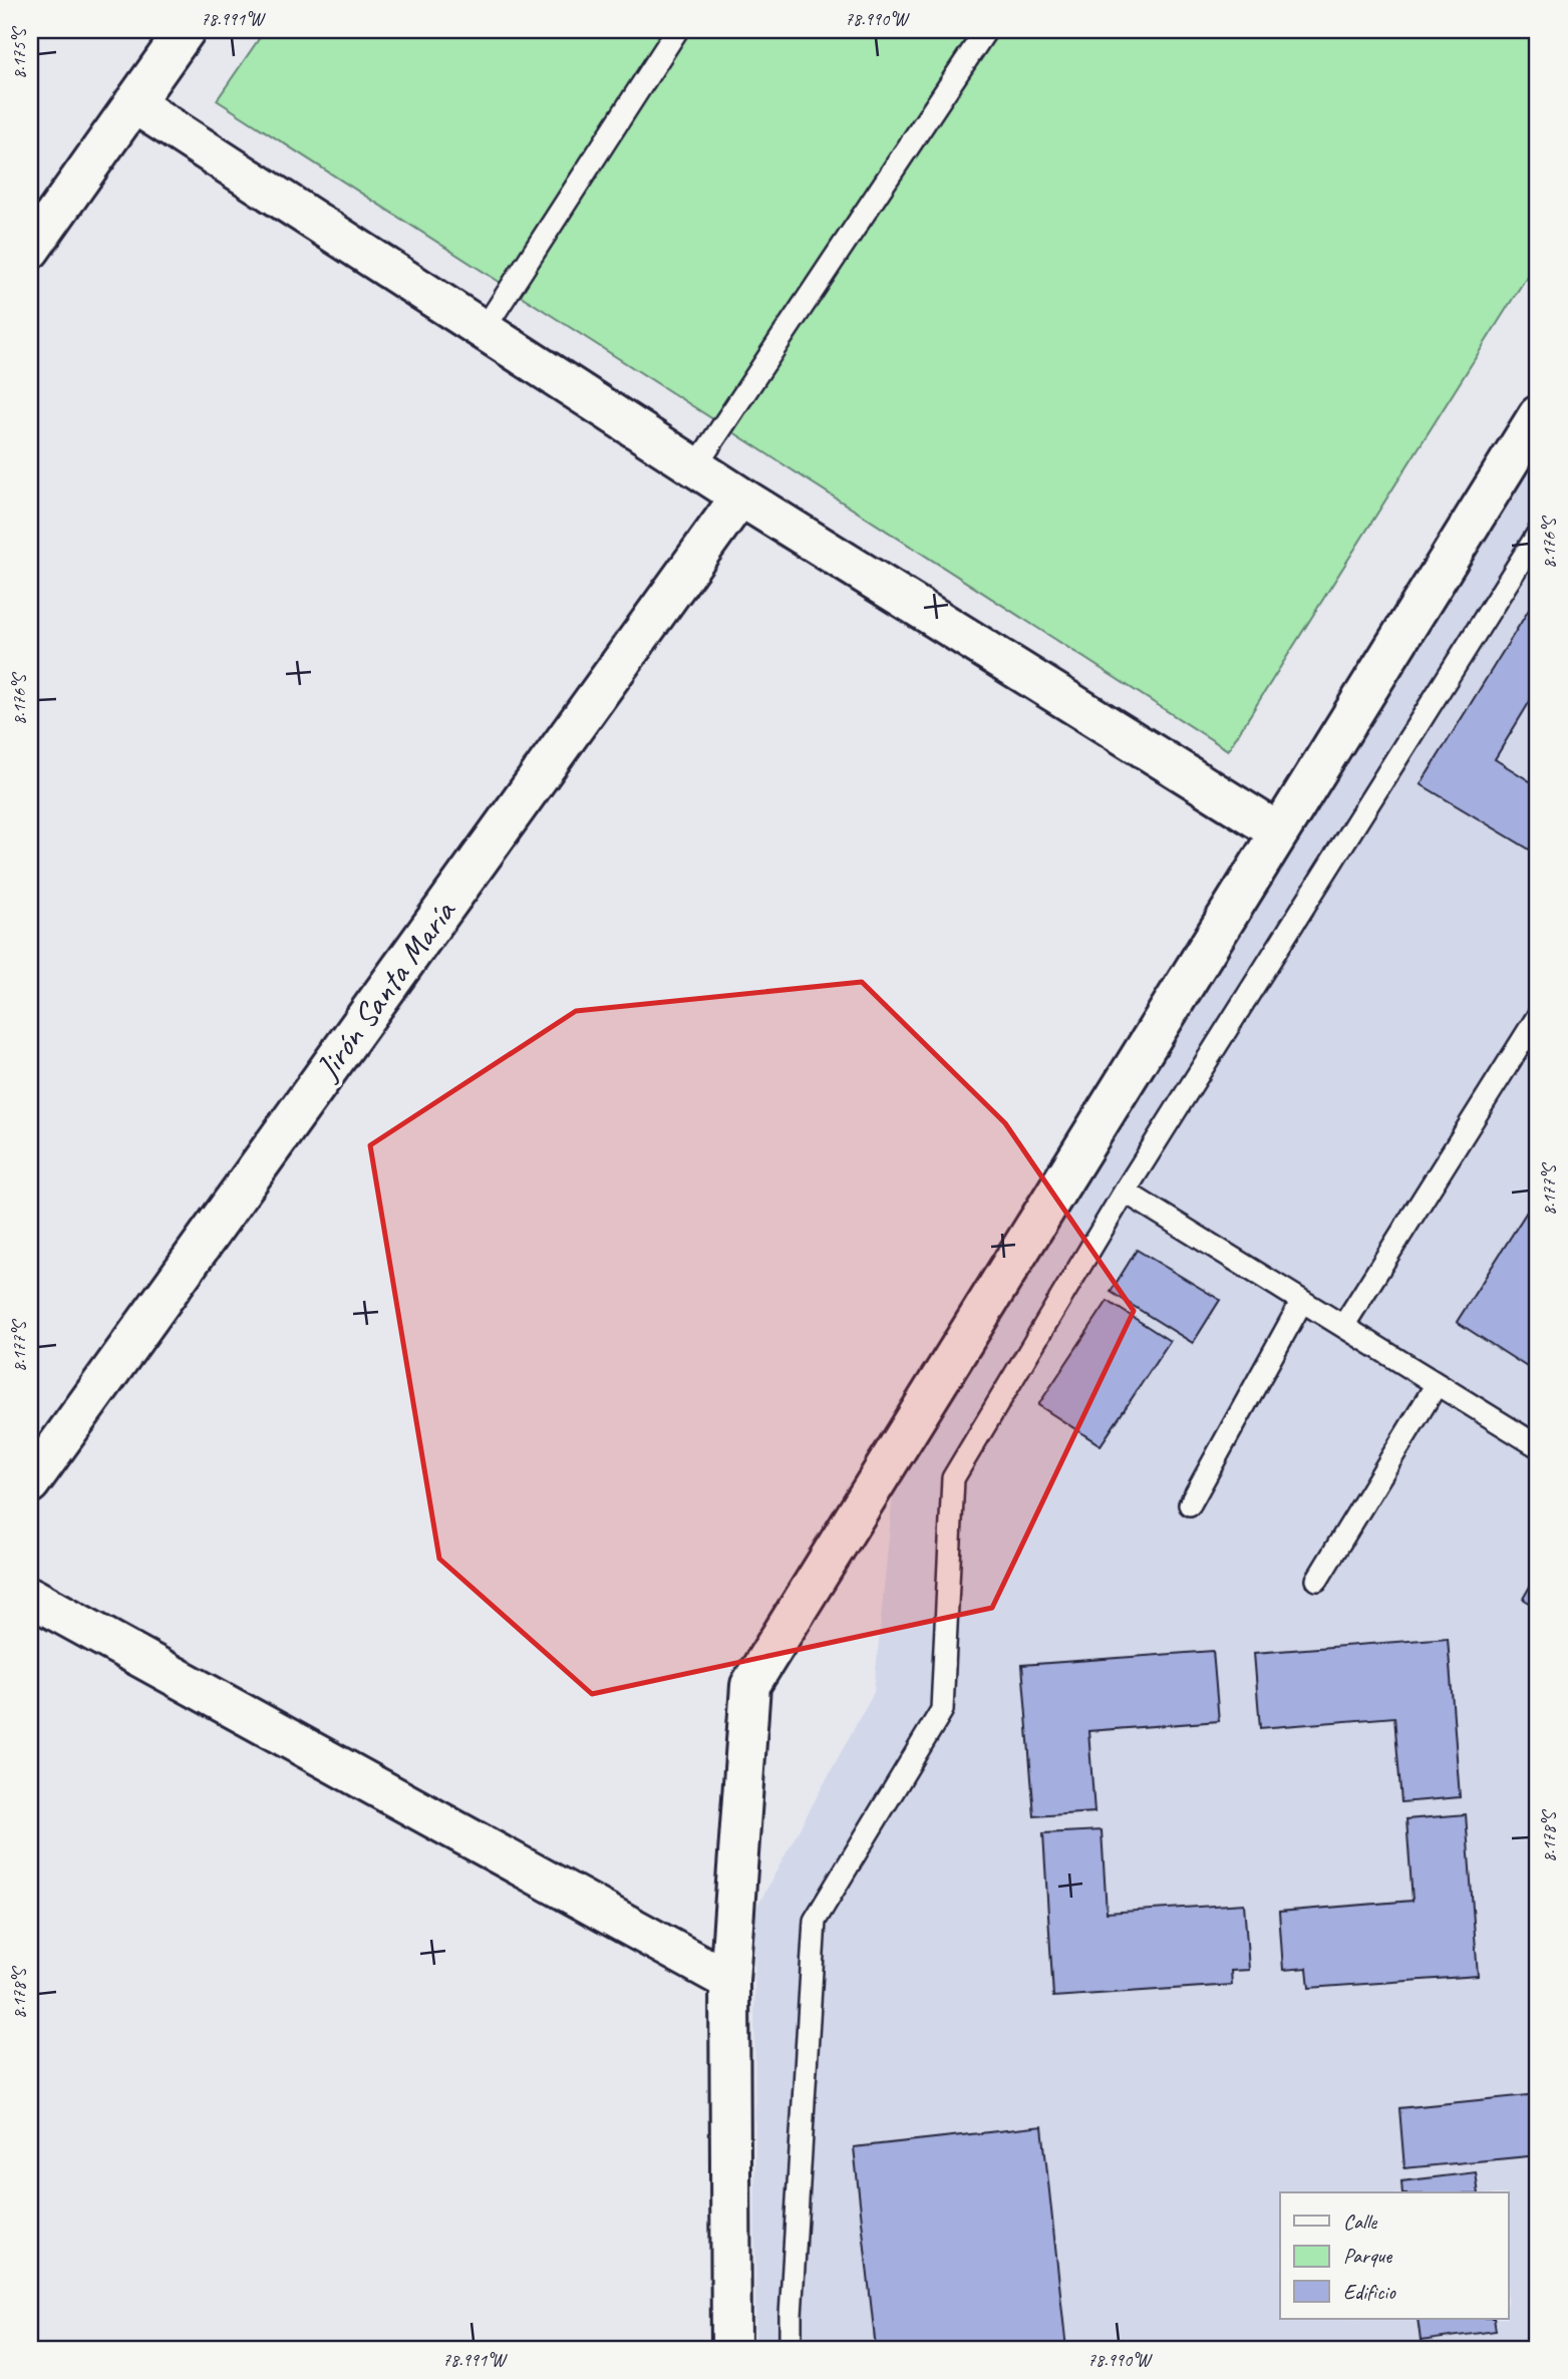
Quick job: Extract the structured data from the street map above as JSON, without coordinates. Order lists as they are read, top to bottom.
{
  "streets": {
    "street": ["Jirón Santa María"]
  },
  "legend": ["Calle", "Parque", "Edificio"],
  "coordinates": [
    "78.991°W",
    "78.990°W",
    "8.175°S",
    "8.176°S",
    "8.177°S",
    "8.178°S"
  ]
}
